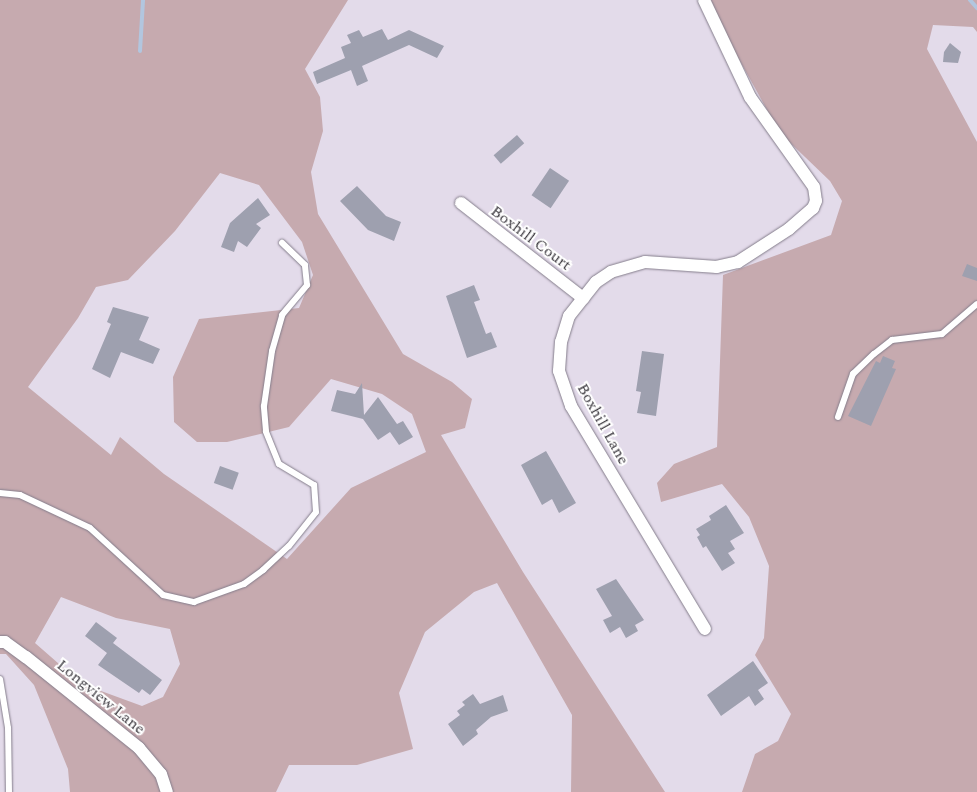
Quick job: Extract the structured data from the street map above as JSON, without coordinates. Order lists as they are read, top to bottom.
{
  "streets": {
    "street": ["Boxhill Court", "Boxhill Lane", "Longview Lane"]
  },
  "crossings": [
    ["Boxhill Court", "Boxhill Lane"]
  ]
}
